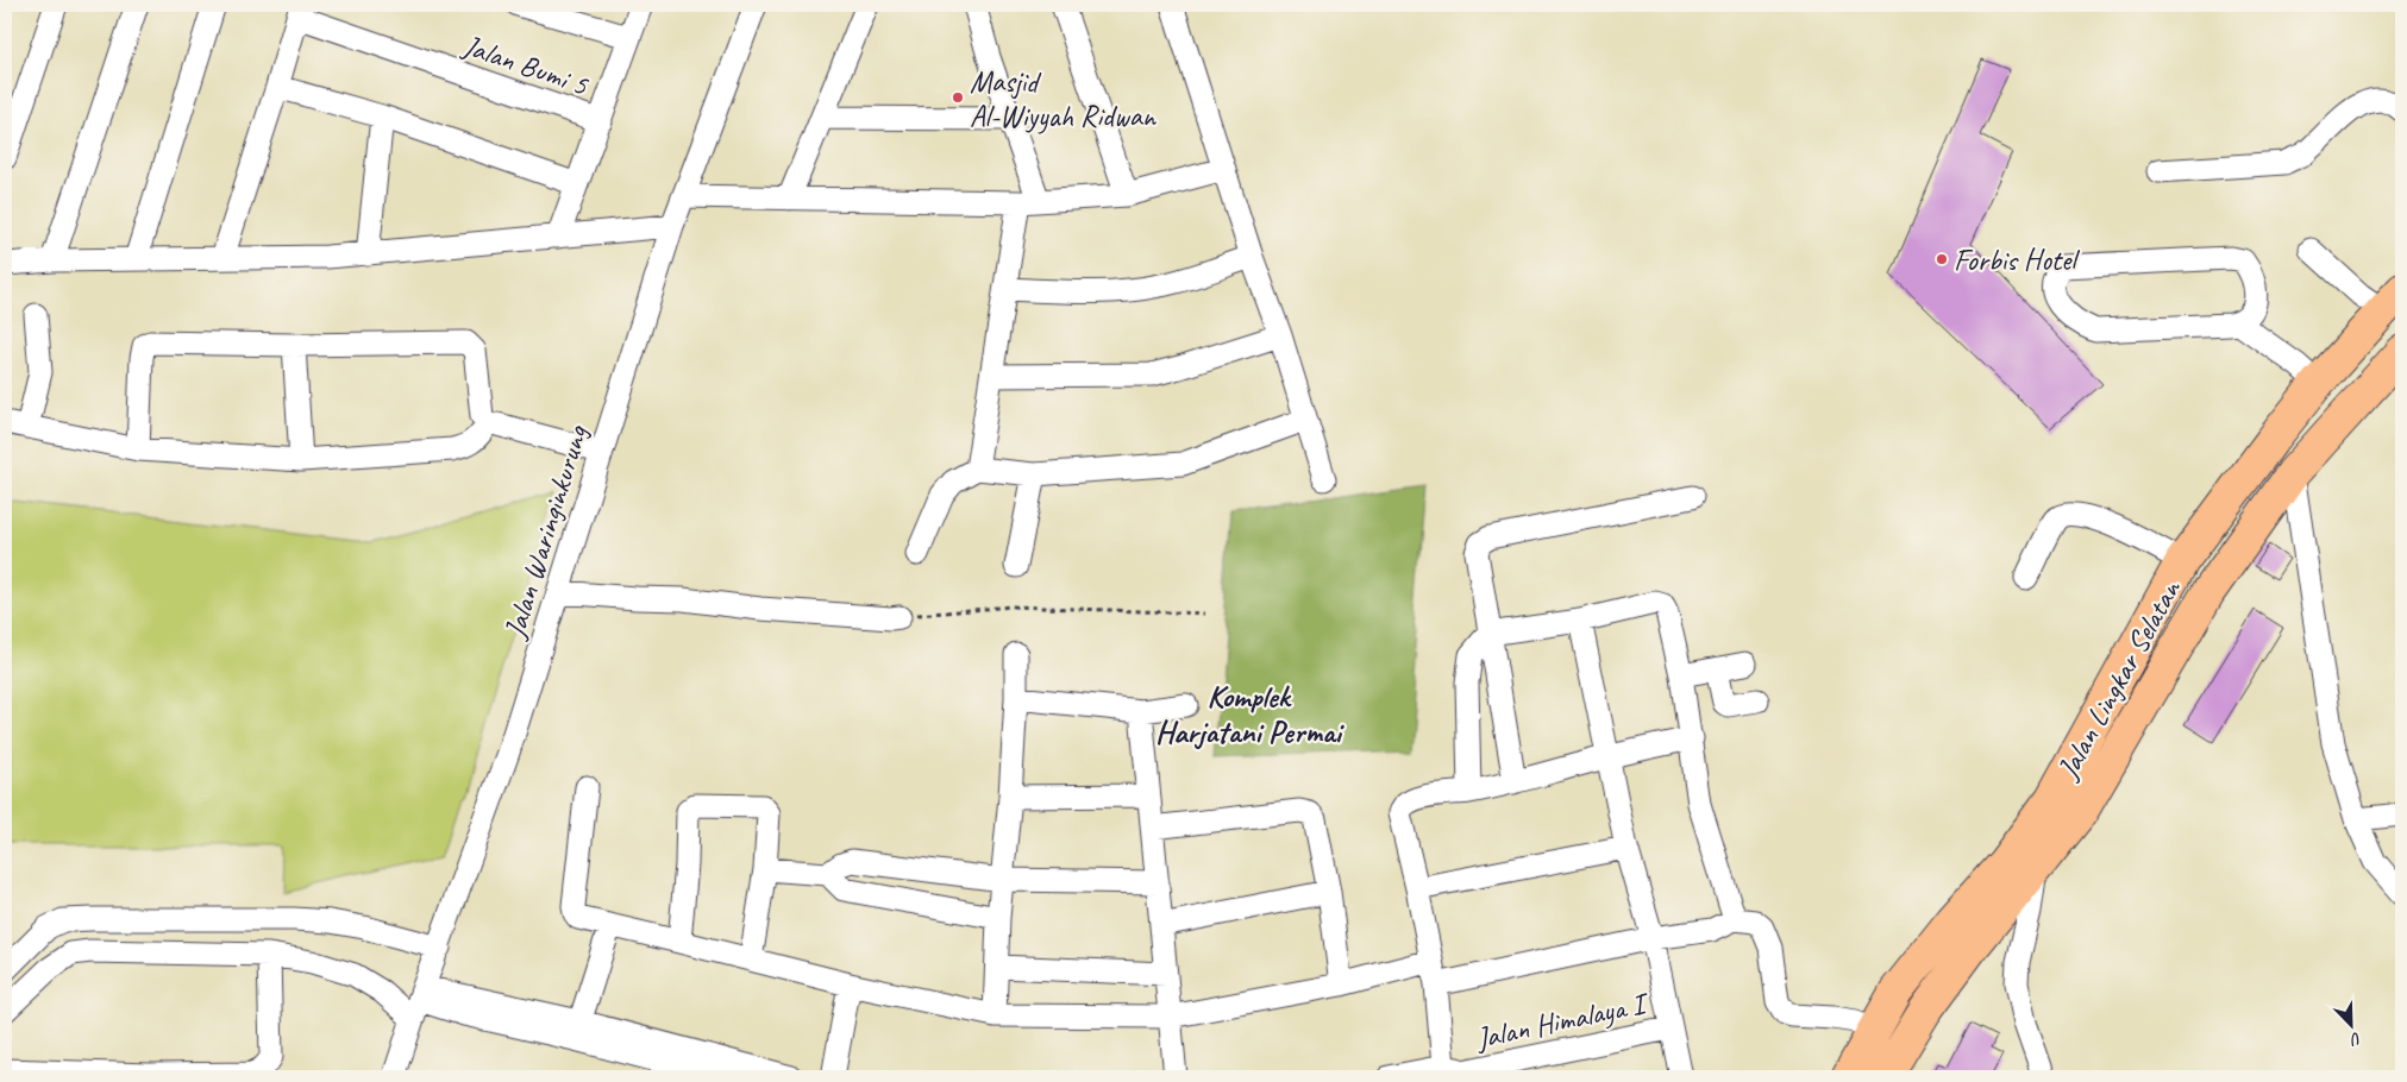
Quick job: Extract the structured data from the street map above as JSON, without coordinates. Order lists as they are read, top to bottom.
{
  "streets": {
    "highway": ["Jalan Lingkar Selatan"],
    "street": ["Jalan Bumi 5", "Jalan Waringinkurung", "Jalan Himalaya I"]
  },
  "districts": ["Komplek Harjatani Permai"],
  "places": ["Masjid Al-Wiyyah Ridwan", "Forbis Hotel"],
  "north": "bottom right"
}
